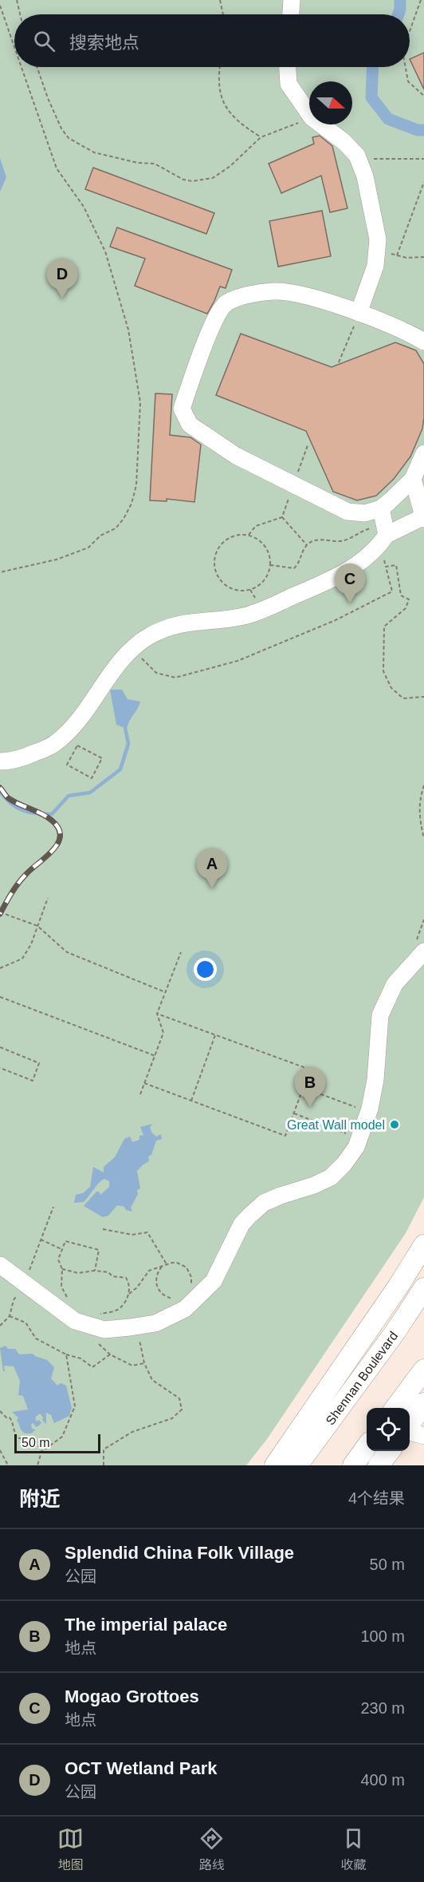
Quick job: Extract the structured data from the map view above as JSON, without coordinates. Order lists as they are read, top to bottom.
{
  "streets": {
    "main road": ["Shennan Boulevard"]
  },
  "places": ["Great Wall model"],
  "scale_bar": "50 m",
  "north": "right",
  "page": {
    "search": "搜索地点",
    "pins": [
      "D",
      "C",
      "A",
      "B"
    ],
    "scale": "50 m",
    "heading": ["附近", "4个结果"],
    "list": [
      {
        "mark": "A",
        "name": "Splendid China Folk Village",
        "note": "公园",
        "value": "50 m"
      },
      {
        "mark": "B",
        "name": "The imperial palace",
        "note": "地点",
        "value": "100 m"
      },
      {
        "mark": "C",
        "name": "Mogao Grottoes",
        "note": "地点",
        "value": "230 m"
      },
      {
        "mark": "D",
        "name": "OCT Wetland Park",
        "note": "公园",
        "value": "400 m"
      }
    ],
    "nav": ["地图", "路线", "收藏"]
  }
}
